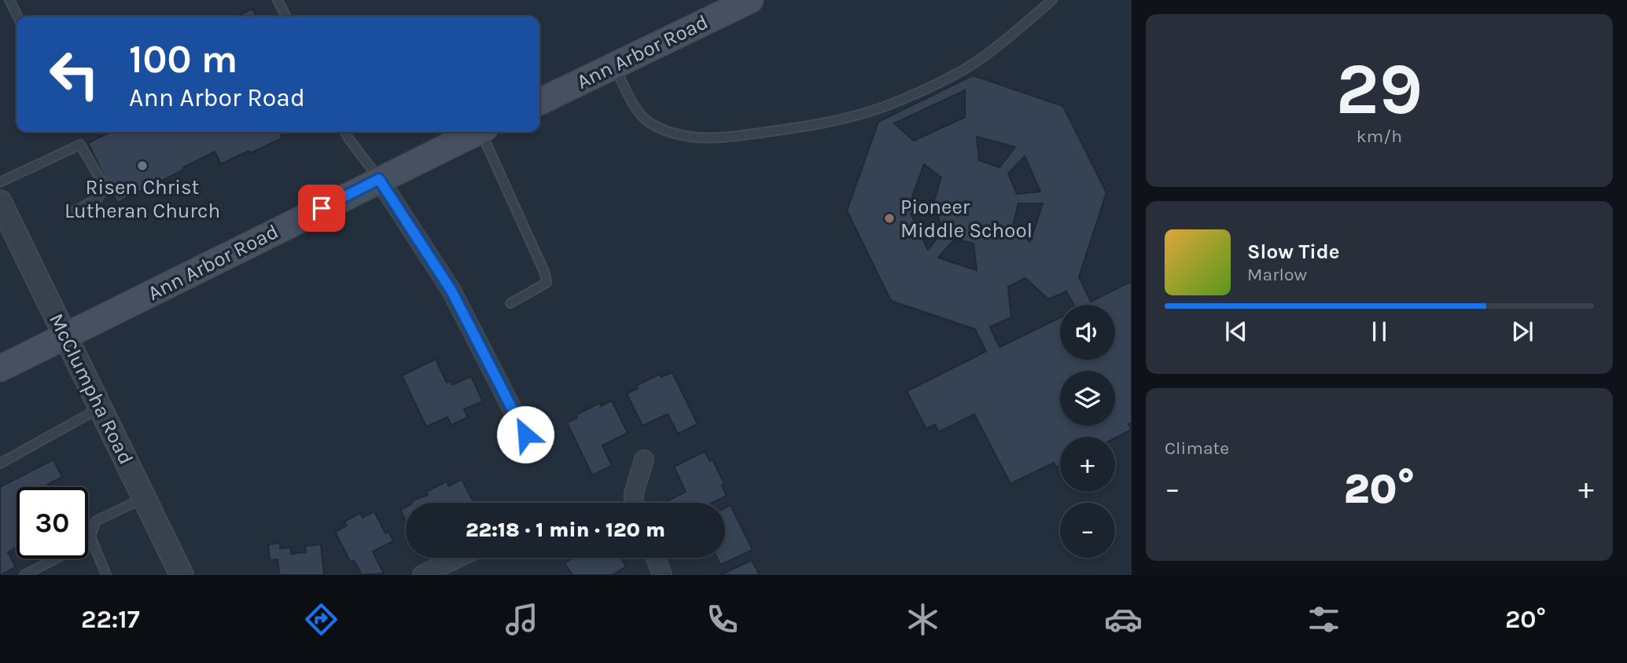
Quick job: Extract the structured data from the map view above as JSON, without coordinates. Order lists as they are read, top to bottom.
{
  "streets": {
    "main road": ["Ann Arbor Road"],
    "street": ["McClumpha Road"]
  },
  "crossings": [
    ["Ann Arbor Road", "McClumpha Road"]
  ],
  "places": ["Risen Christ Lutheran Church", "Pioneer Middle School"],
  "page": {
    "tile": [
      ["29", "km/h"],
      "Climate"
    ],
    "turn": ["100 m", "Ann Arbor Road"],
    "song": ["Slow Tide", "Marlow"],
    "map_buttons": ["+", "−"],
    "heat": ["−", "20°", "+"],
    "limit": "30",
    "trip": "22:18 · 1 min · 120 m",
    "tabs": ["22:17", "20°"]
  }
}
